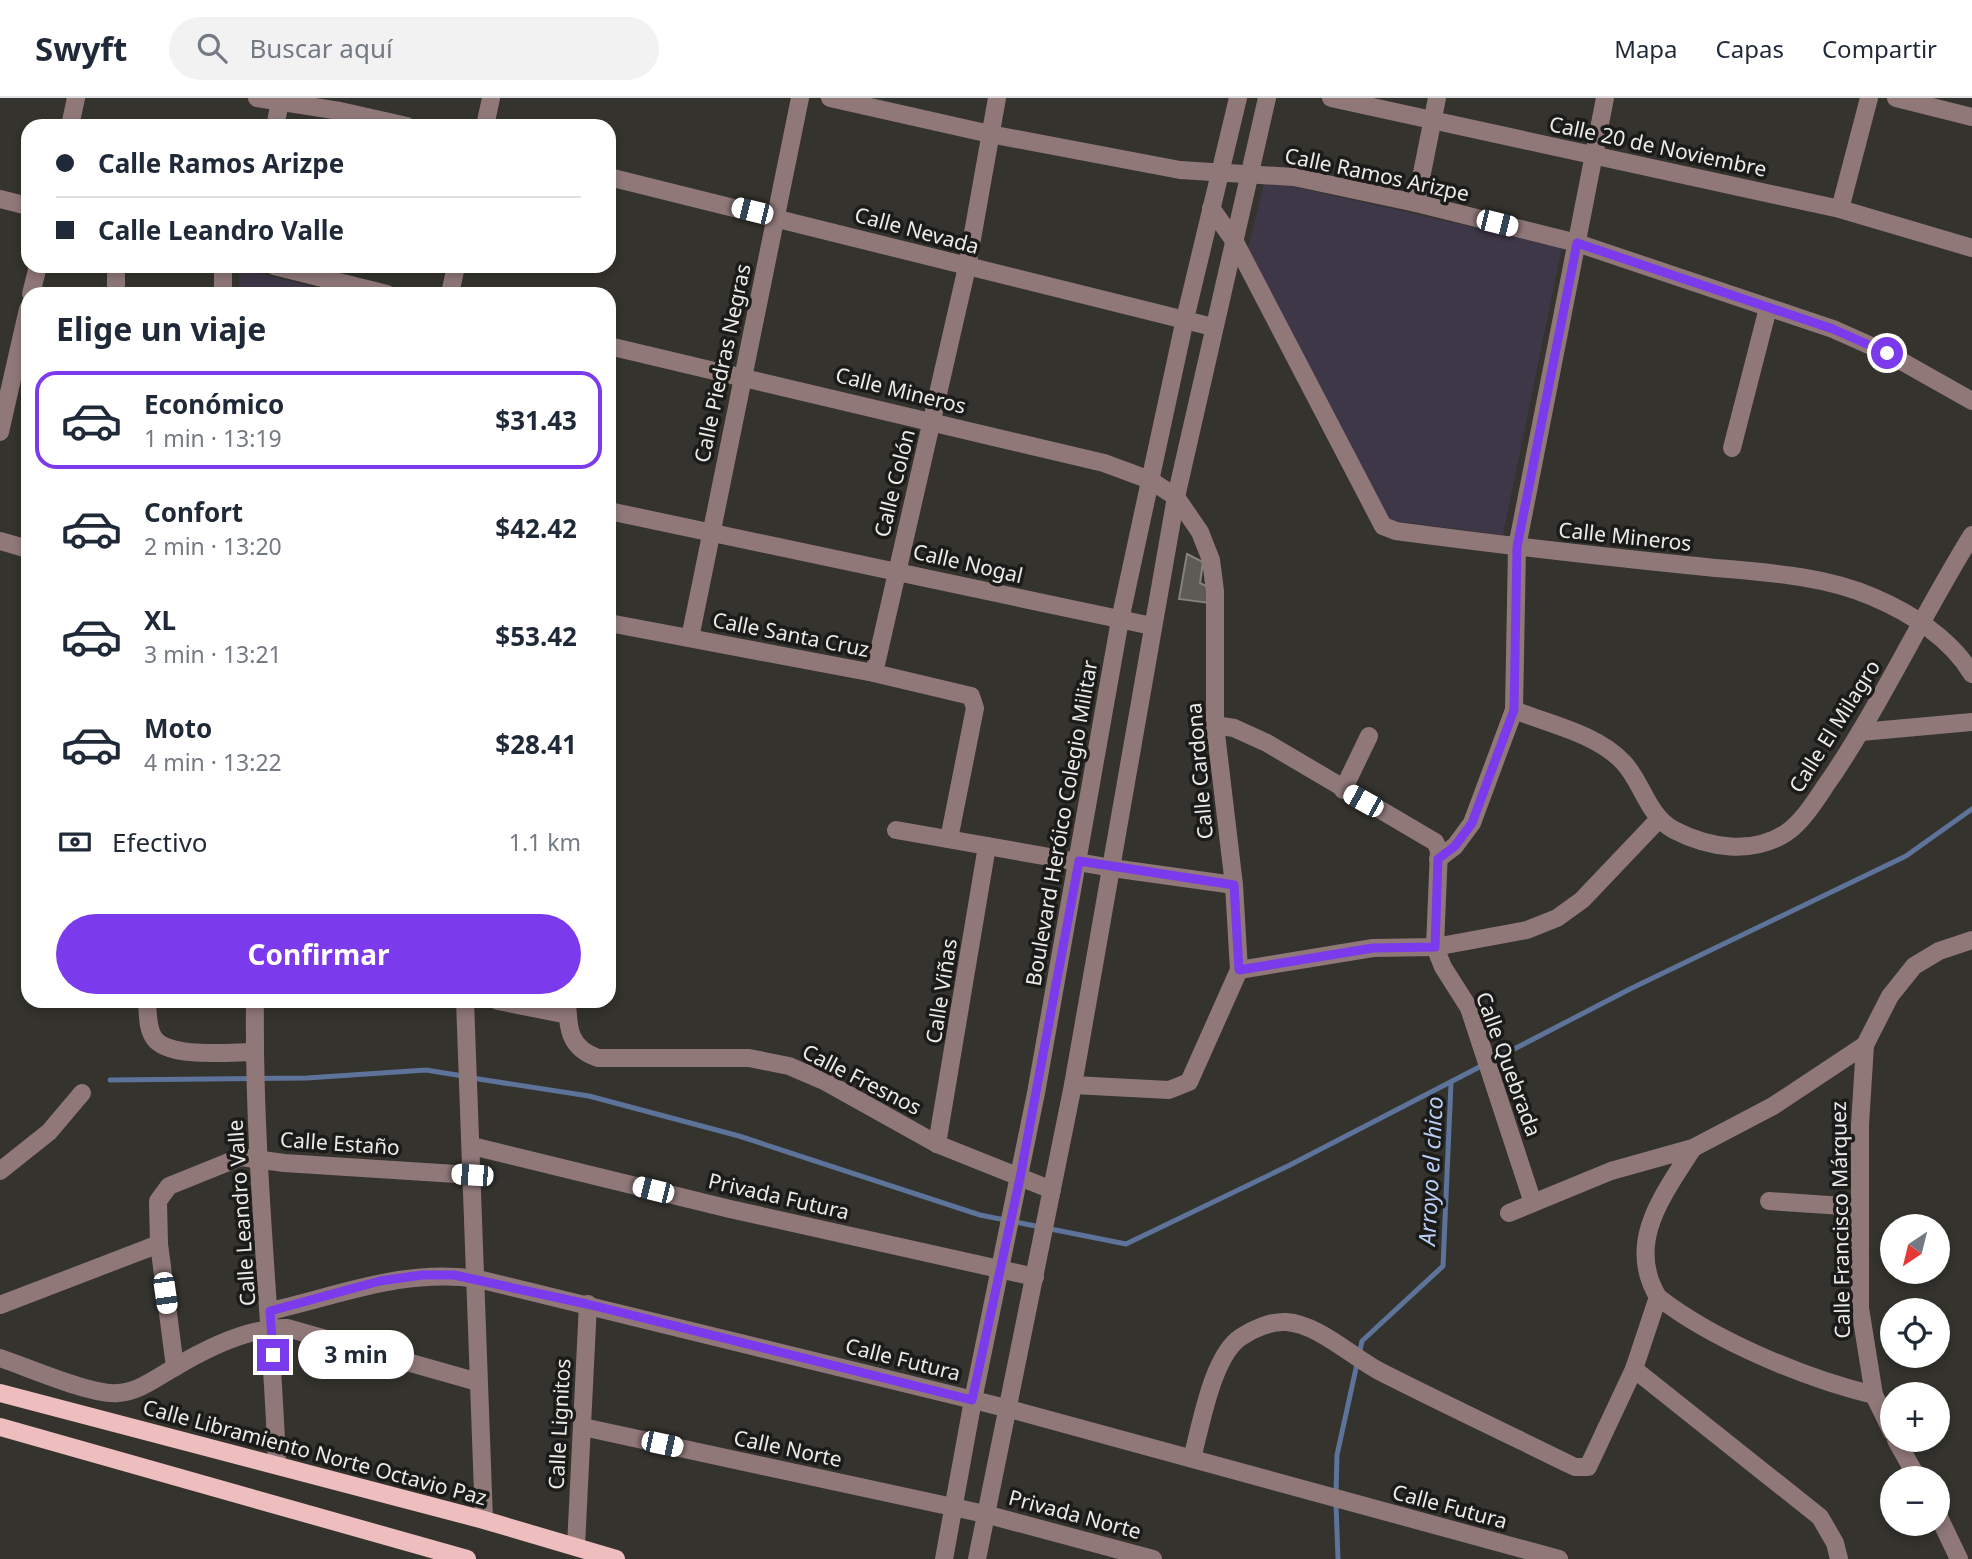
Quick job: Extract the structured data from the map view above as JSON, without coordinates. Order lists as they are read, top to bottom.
{
  "streets": {
    "main road": ["Calle Libramiento Norte Octavio Paz"],
    "street": [
      "Calle 20 de Noviembre",
      "Calle Ramos Arizpe",
      "Calle Nevada",
      "Calle Piedras Negras",
      "Calle Mineros",
      "Calle Colón",
      "Calle Nogal",
      "Calle Santa Cruz",
      "Calle El Milagro",
      "Calle Cardona",
      "Boulevard Heróico Colegio Militar",
      "Calle Viñas",
      "Calle Quebrada",
      "Calle Fresnos",
      "Calle Estaño",
      "Privada Futura",
      "Calle Leandro Valle",
      "Calle Francisco Márquez",
      "Calle Futura",
      "Calle Lignitos",
      "Calle Norte",
      "Privada Norte"
    ]
  },
  "crossings": [
    ["Calle Ramos Arizpe", "Calle Colón"],
    ["Calle Ramos Arizpe", "Boulevard Heróico Colegio Militar"],
    ["Calle Nevada", "Calle Piedras Negras"],
    ["Calle Nevada", "Calle Colón"],
    ["Calle Nevada", "Boulevard Heróico Colegio Militar"],
    ["Calle Piedras Negras", "Calle Mineros"],
    ["Calle Piedras Negras", "Calle Nogal"],
    ["Calle Piedras Negras", "Calle Santa Cruz"],
    ["Calle Mineros", "Calle Colón"],
    ["Calle Mineros", "Calle El Milagro"],
    ["Calle Mineros", "Calle Cardona"],
    ["Calle Mineros", "Boulevard Heróico Colegio Militar"],
    ["Calle Colón", "Calle Nogal"],
    ["Calle Colón", "Calle Santa Cruz"],
    ["Calle Nogal", "Boulevard Heróico Colegio Militar"],
    ["Boulevard Heróico Colegio Militar", "Calle Fresnos"],
    ["Boulevard Heróico Colegio Militar", "Privada Futura"],
    ["Boulevard Heróico Colegio Militar", "Calle Futura"],
    ["Boulevard Heróico Colegio Militar", "Calle Norte"],
    ["Calle Viñas", "Calle Fresnos"],
    ["Calle Estaño", "Calle Leandro Valle"],
    ["Calle Leandro Valle", "Calle Futura"],
    ["Calle Leandro Valle", "Calle Libramiento Norte Octavio Paz"],
    ["Calle Futura", "Calle Lignitos"],
    ["Calle Lignitos", "Calle Norte"],
    ["Calle Lignitos", "Calle Libramiento Norte Octavio Paz"],
    ["Calle Norte", "Privada Norte"]
  ],
  "water": ["Arroyo el chico"],
  "north": "bottom left",
  "page": {
    "header": "Swyft",
    "search": "Buscar aquí",
    "nav": ["Mapa", "Capas", "Compartir"],
    "banner": ["Calle Ramos Arizpe", "Calle Leandro Valle"],
    "heading": "Elige un viaje",
    "list": [
      {
        "name": "Económico",
        "note": "1 min · 13:19",
        "value": "$31.43"
      },
      {
        "name": "Confort",
        "note": "2 min · 13:20",
        "value": "$42.42"
      },
      {
        "name": "XL",
        "note": "3 min · 13:21",
        "value": "$53.42"
      },
      {
        "name": "Moto",
        "note": "4 min · 13:22",
        "value": "$28.41"
      }
    ],
    "pay": ["Efectivo", "1.1 km"],
    "buttons": "Confirmar",
    "map_buttons": ["+", "−"],
    "bubble": "3 min"
  }
}
